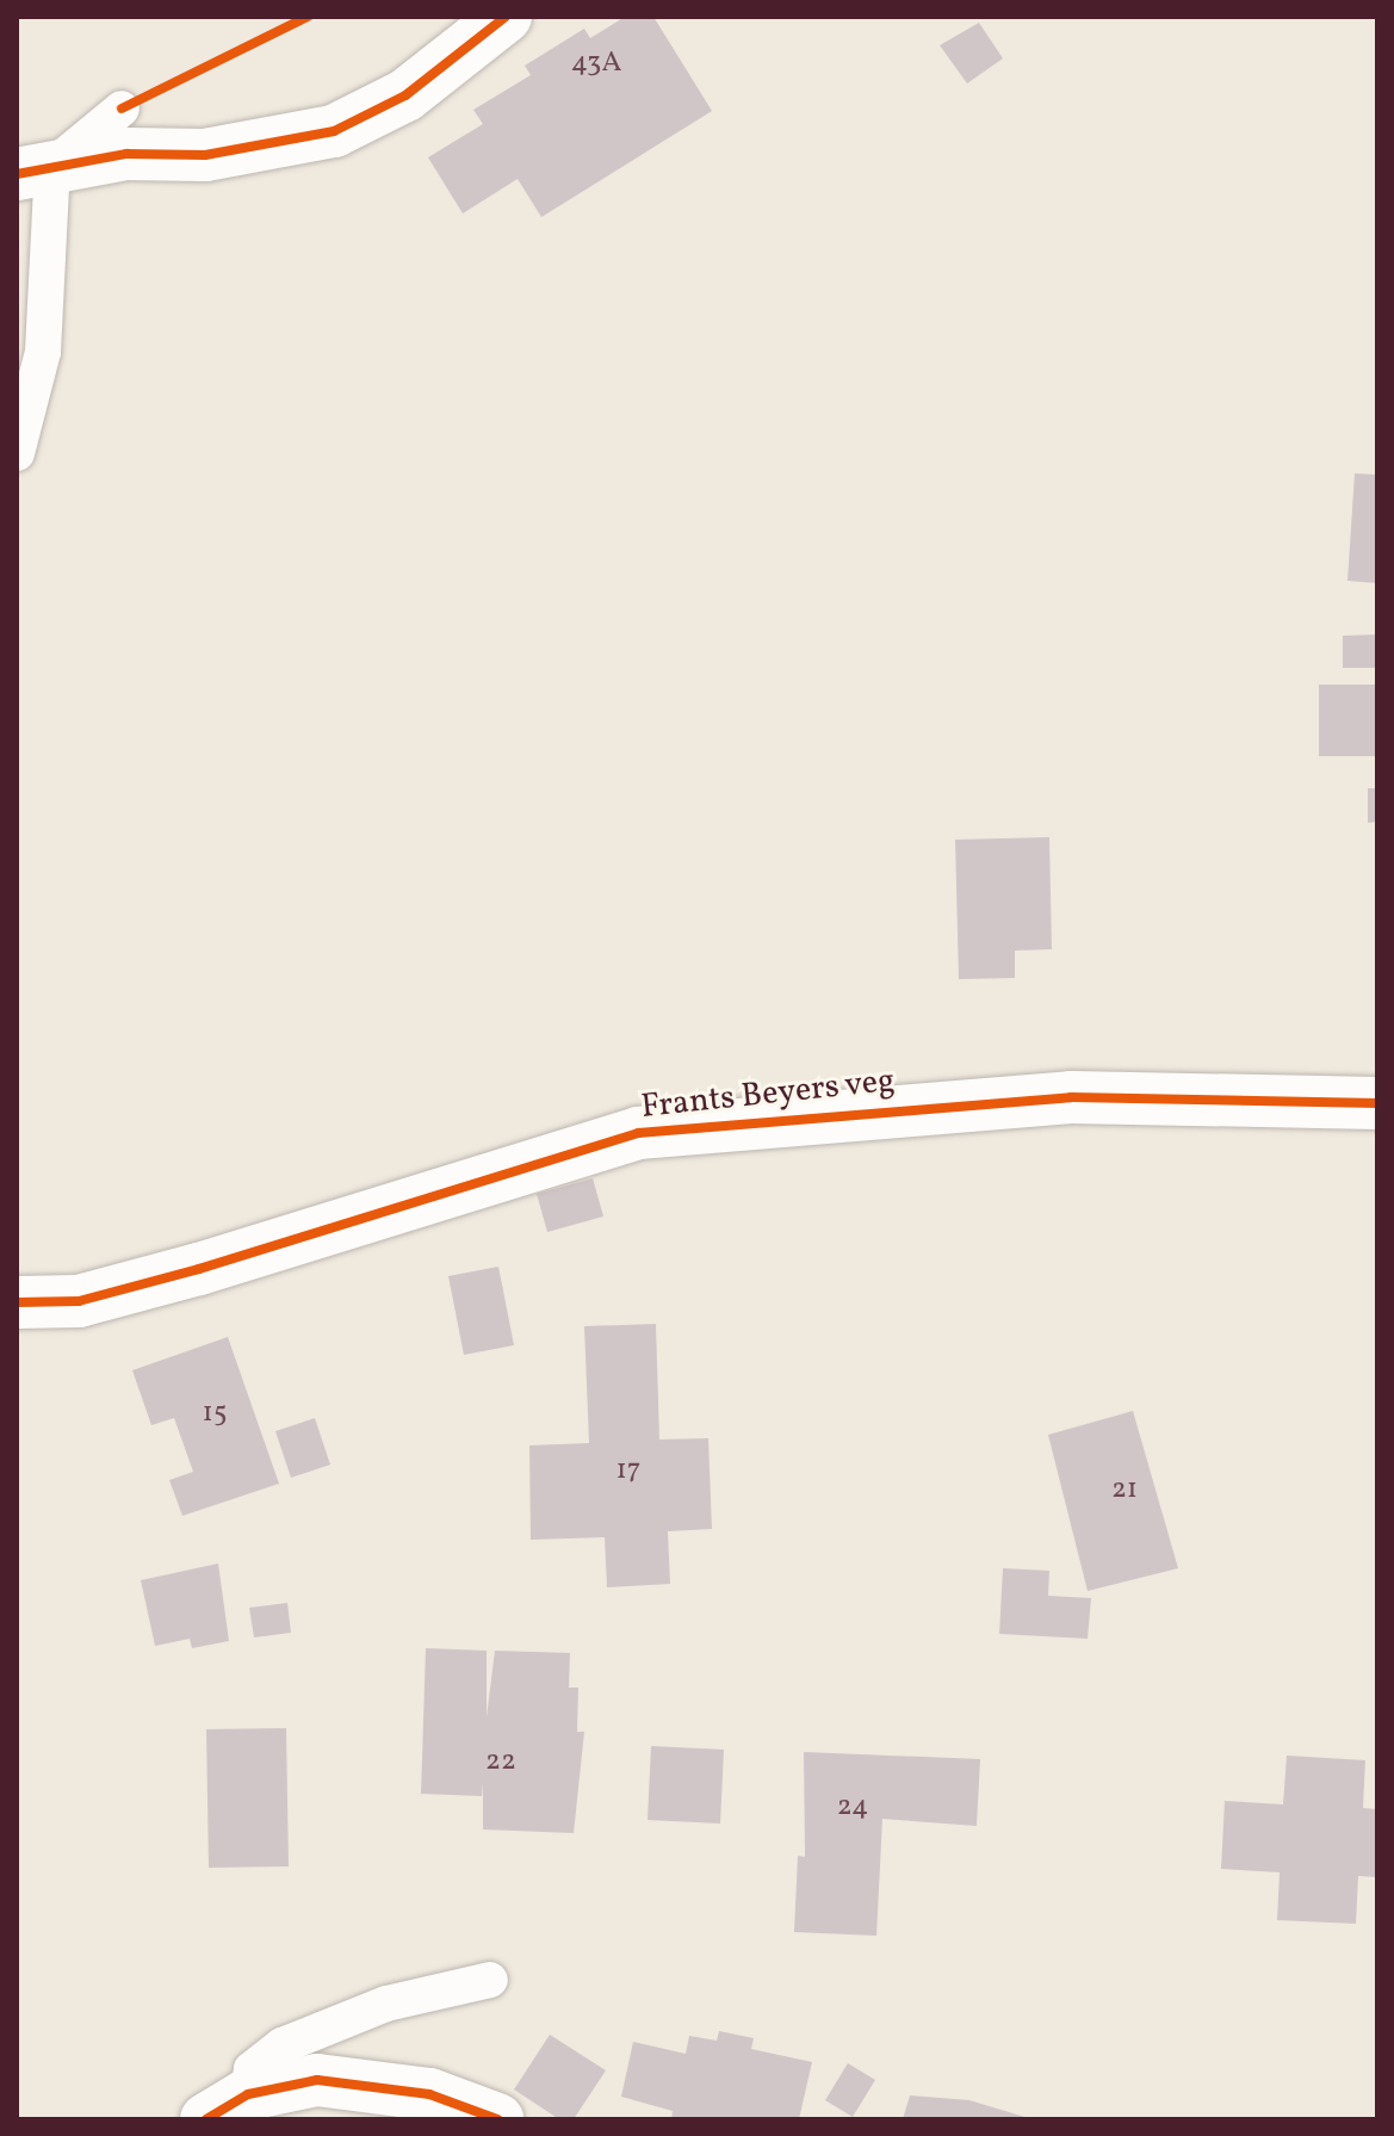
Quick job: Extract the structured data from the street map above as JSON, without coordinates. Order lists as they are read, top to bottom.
{
  "streets": {
    "street": ["Frants Beyers veg"]
  },
  "house_numbers": [
    "43A",
    "15",
    "17",
    "21",
    "22",
    "24"
  ]
}
